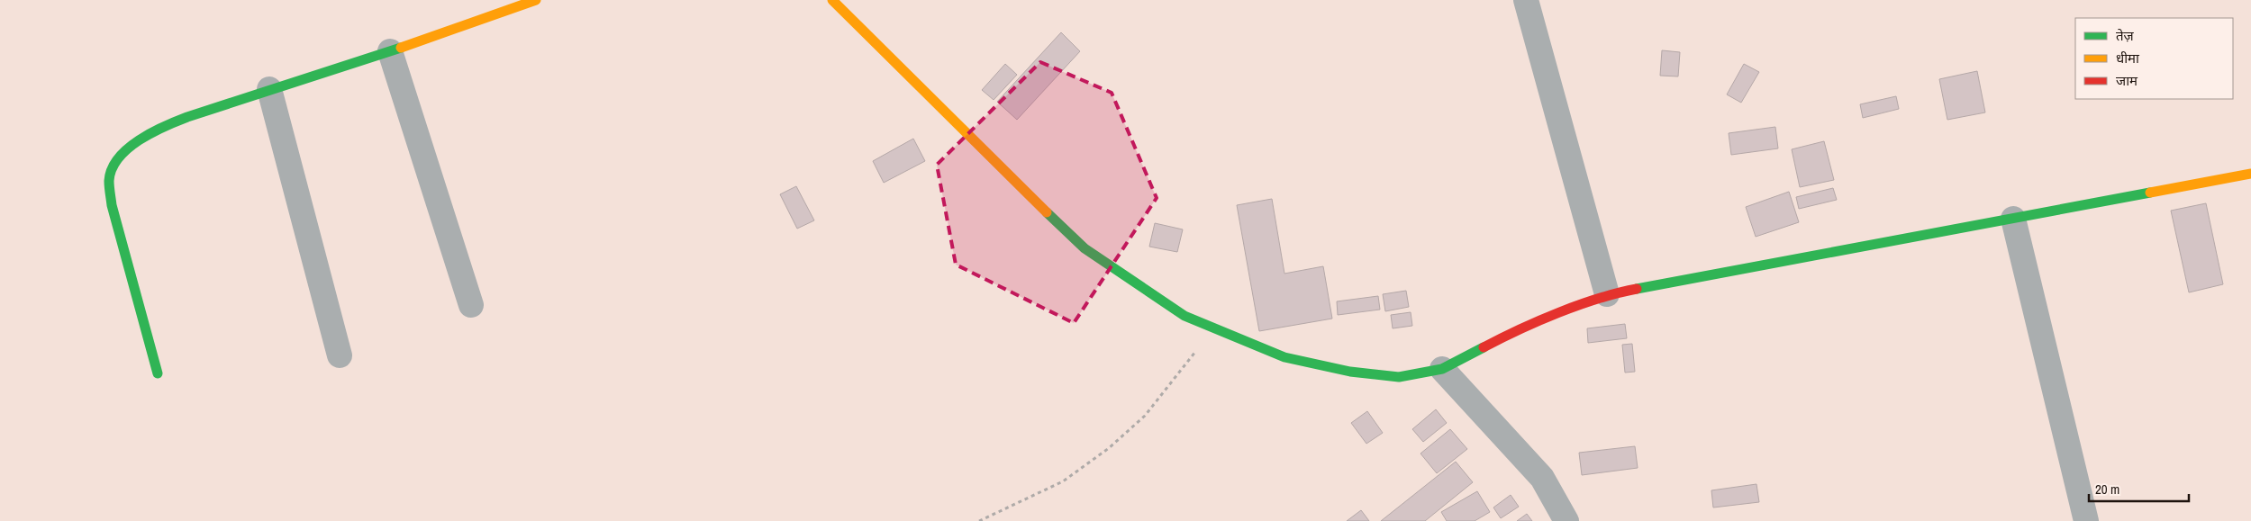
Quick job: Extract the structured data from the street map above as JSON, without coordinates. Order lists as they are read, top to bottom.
{
  "legend": ["तेज़", "धीमा", "जाम"],
  "scale_bar": "20 m"
}
